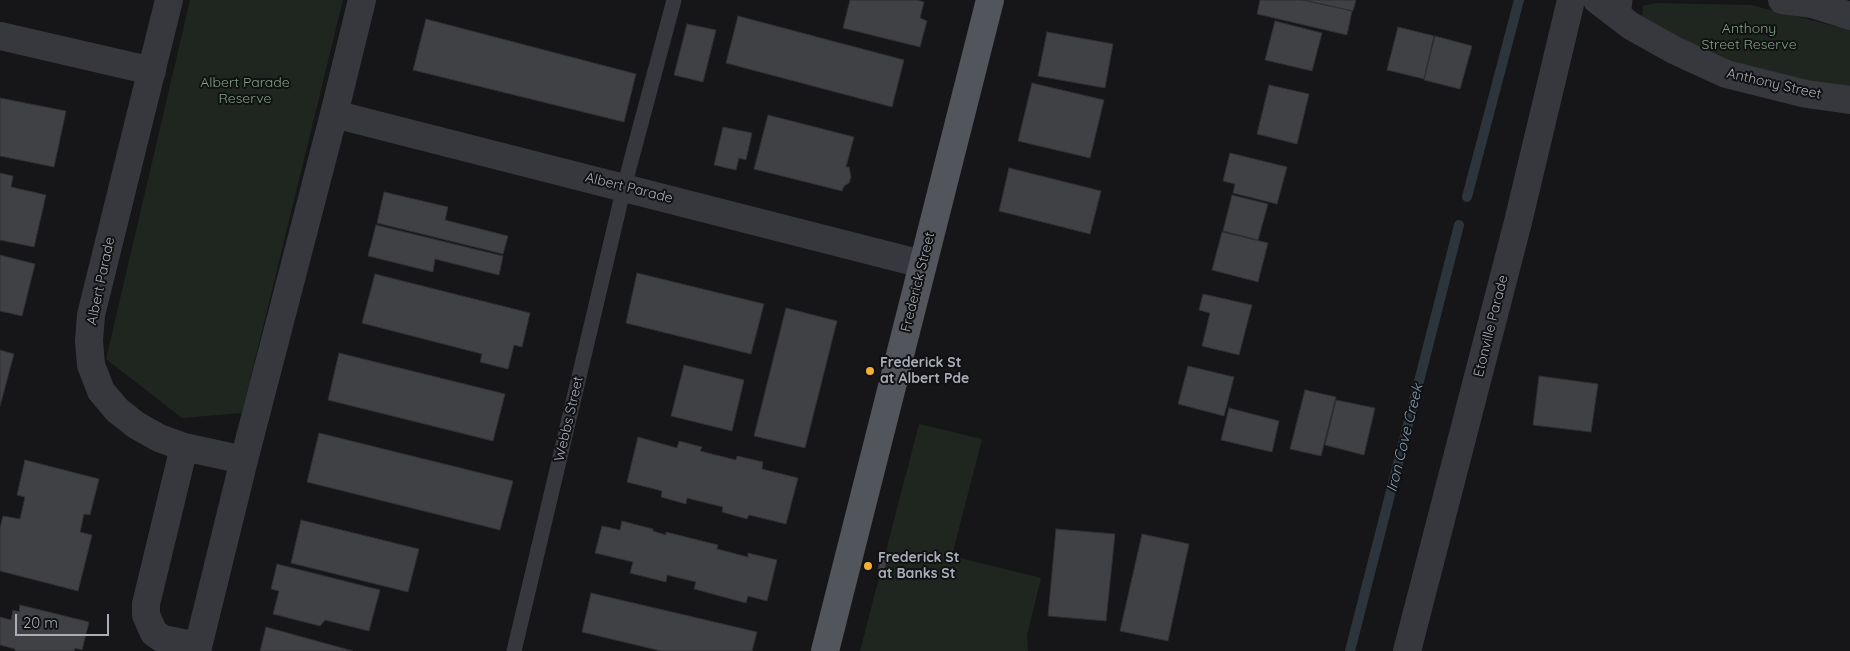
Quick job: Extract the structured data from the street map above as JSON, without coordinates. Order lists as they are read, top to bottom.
{
  "streets": {
    "main road": ["Frederick Street"],
    "street": ["Anthony Street", "Albert Parade", "Etonville Parade"],
    "lane": ["Webbs Street"]
  },
  "crossings": [
    ["Albert Parade", "Frederick Street"],
    ["Albert Parade", "Webbs Street"]
  ],
  "water": ["Iron Cove Creek"],
  "parks": ["Anthony Street Reserve", "Albert Parade Reserve"],
  "places": ["Frederick St at Albert Pde", "Frederick St at Banks St"],
  "scale_bar": "20 m"
}
